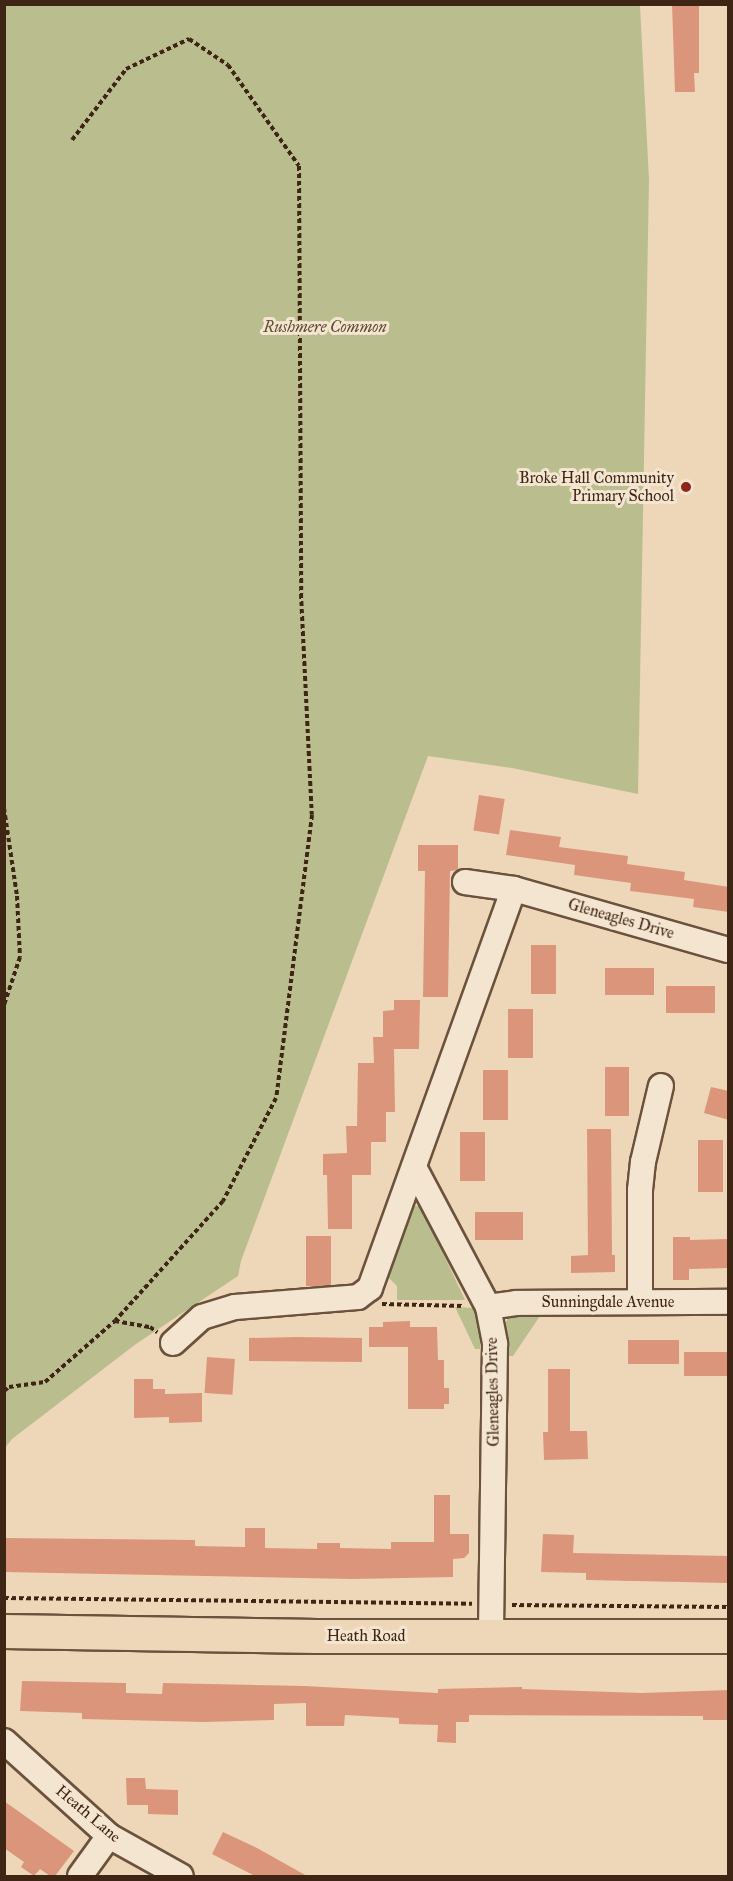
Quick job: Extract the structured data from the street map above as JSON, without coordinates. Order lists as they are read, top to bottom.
{
  "streets": {
    "main road": ["Heath Road"],
    "street": ["Gleneagles Drive", "Sunningdale Avenue", "Heath Lane"]
  },
  "crossings": [
    ["Gleneagles Drive", "Sunningdale Avenue"],
    ["Gleneagles Drive", "Heath Road"]
  ],
  "parks": ["Rushmere Common"],
  "places": ["Broke Hall Community Primary School"]
}
